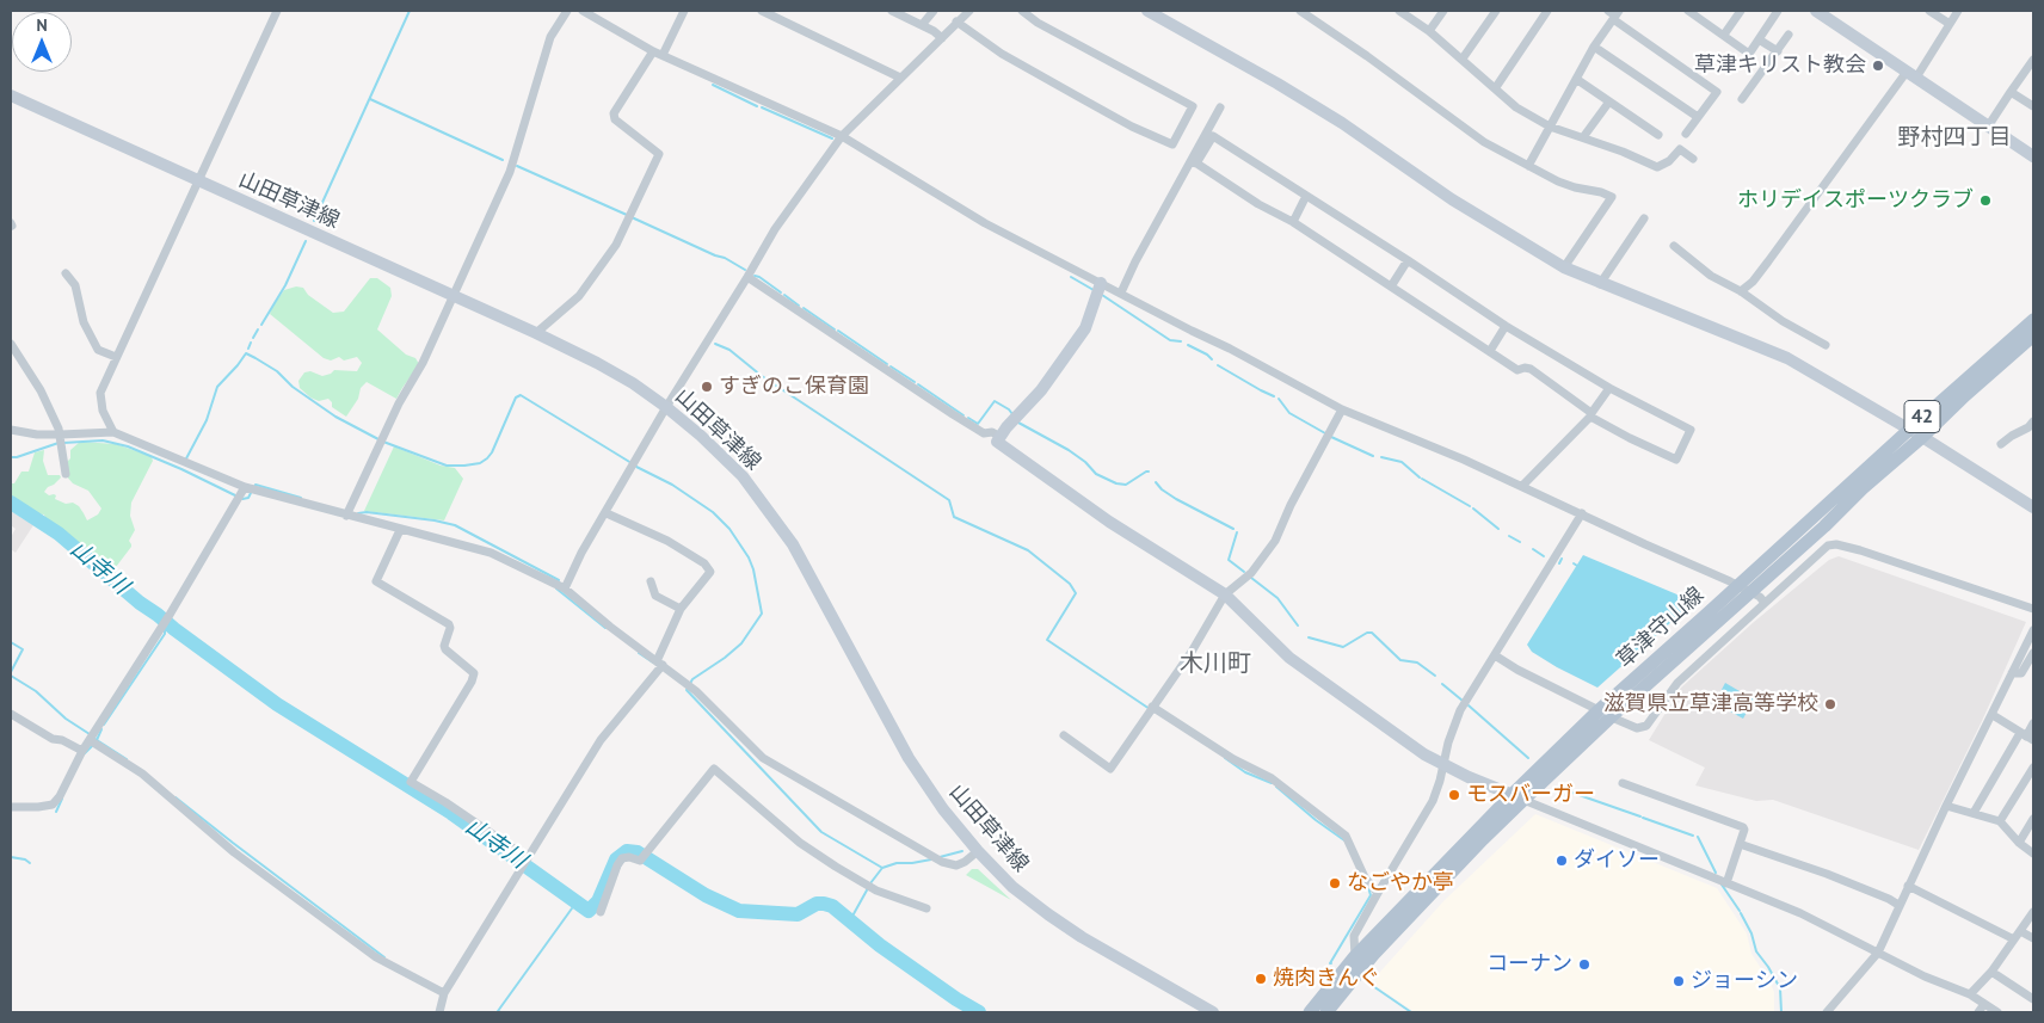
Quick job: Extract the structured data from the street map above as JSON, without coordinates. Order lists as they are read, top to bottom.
{
  "streets": {
    "main road": ["42", "草津守山線"],
    "street": ["山田草津線"]
  },
  "districts": ["野村四丁目", "木川町"],
  "water": ["山寺川"],
  "places": [
    "草津キリスト教会",
    "ホリデイスポーツクラブ",
    "すぎのこ保育園",
    "滋賀県立草津高等学校",
    "モスバーガー",
    "ダイソー",
    "なごやか亭",
    "コーナン",
    "焼肉きんぐ",
    "ジョーシン"
  ],
  "north": "top"
}
